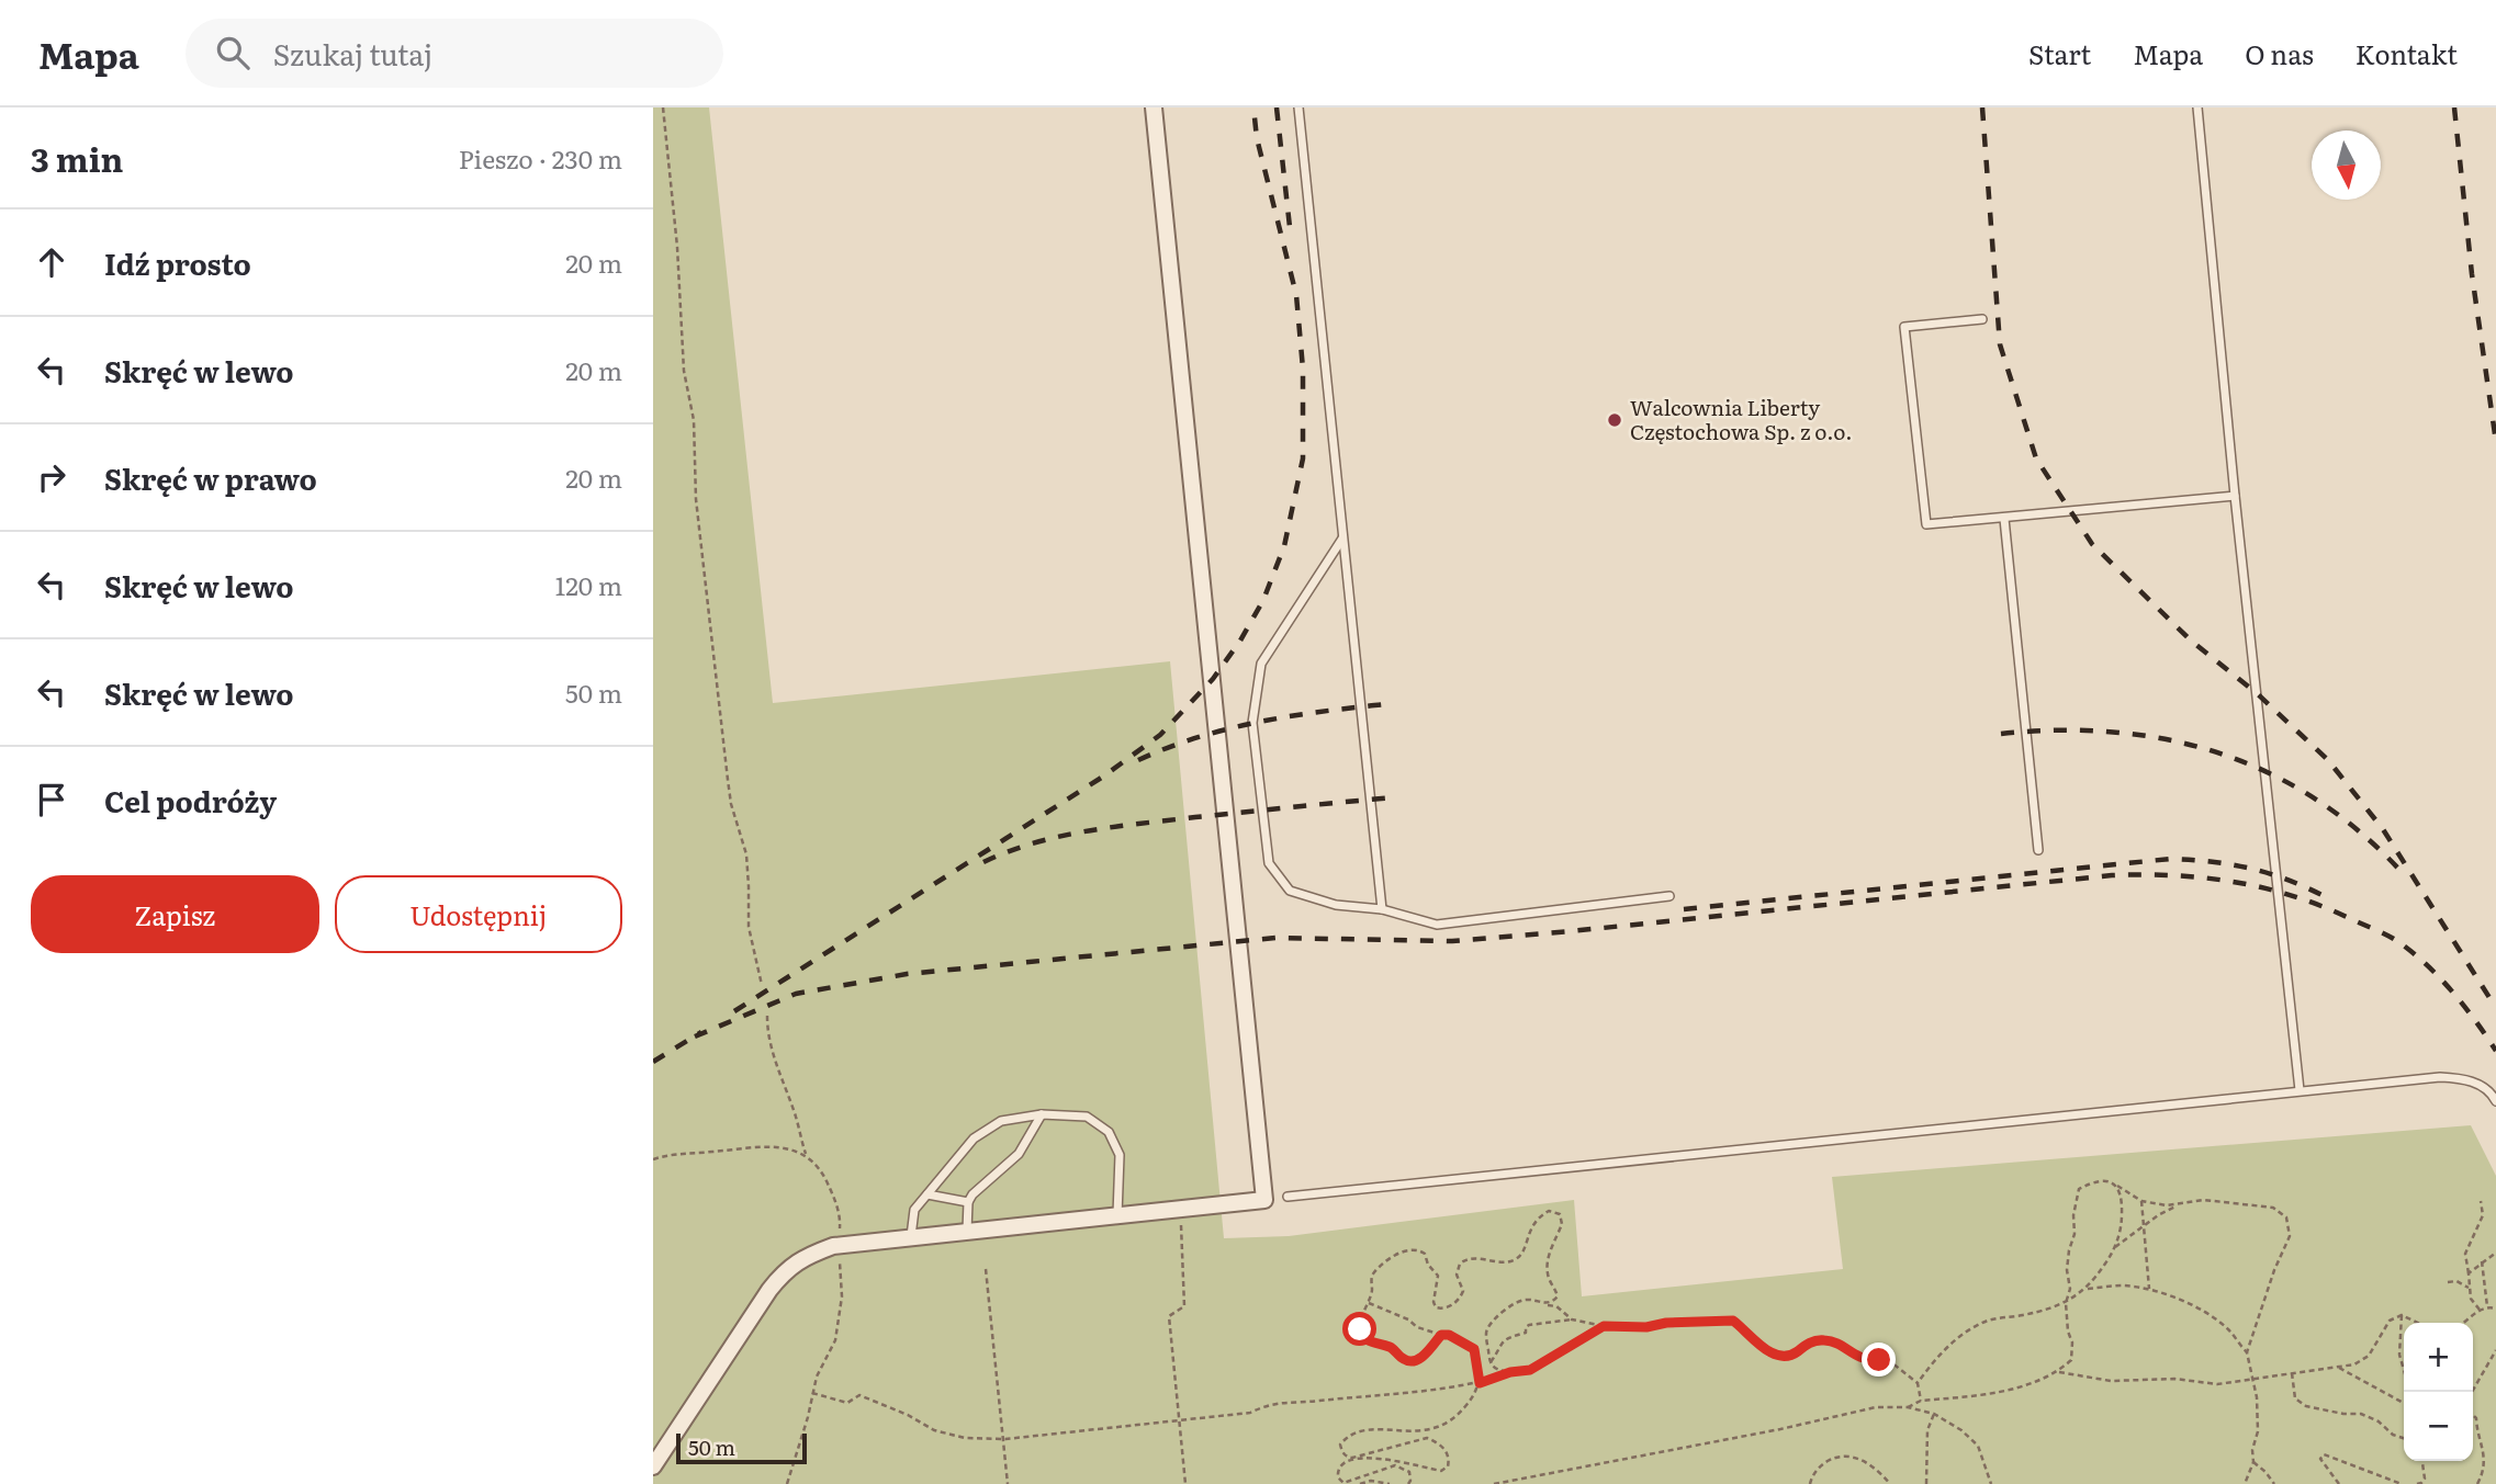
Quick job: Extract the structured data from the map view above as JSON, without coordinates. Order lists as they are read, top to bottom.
{
  "places": ["Walcownia Liberty Częstochowa Sp. z o.o."],
  "scale_bar": "50 m",
  "north": "bottom",
  "page": {
    "header": "Mapa",
    "search": "Szukaj tutaj",
    "nav": [
      "Start",
      "Mapa",
      "O nas",
      "Kontakt"
    ],
    "heading": ["3 min", "Pieszo · 230 m"],
    "list": [
      ["Idź prosto", "20 m"],
      ["Skręć w lewo", "20 m"],
      ["Skręć w prawo", "20 m"],
      ["Skręć w lewo", "120 m"],
      ["Skręć w lewo", "50 m"],
      "Cel podróży"
    ],
    "buttons": ["Zapisz", "Udostępnij"],
    "map_buttons": ["+", "−"],
    "scale": "50 m"
  }
}
